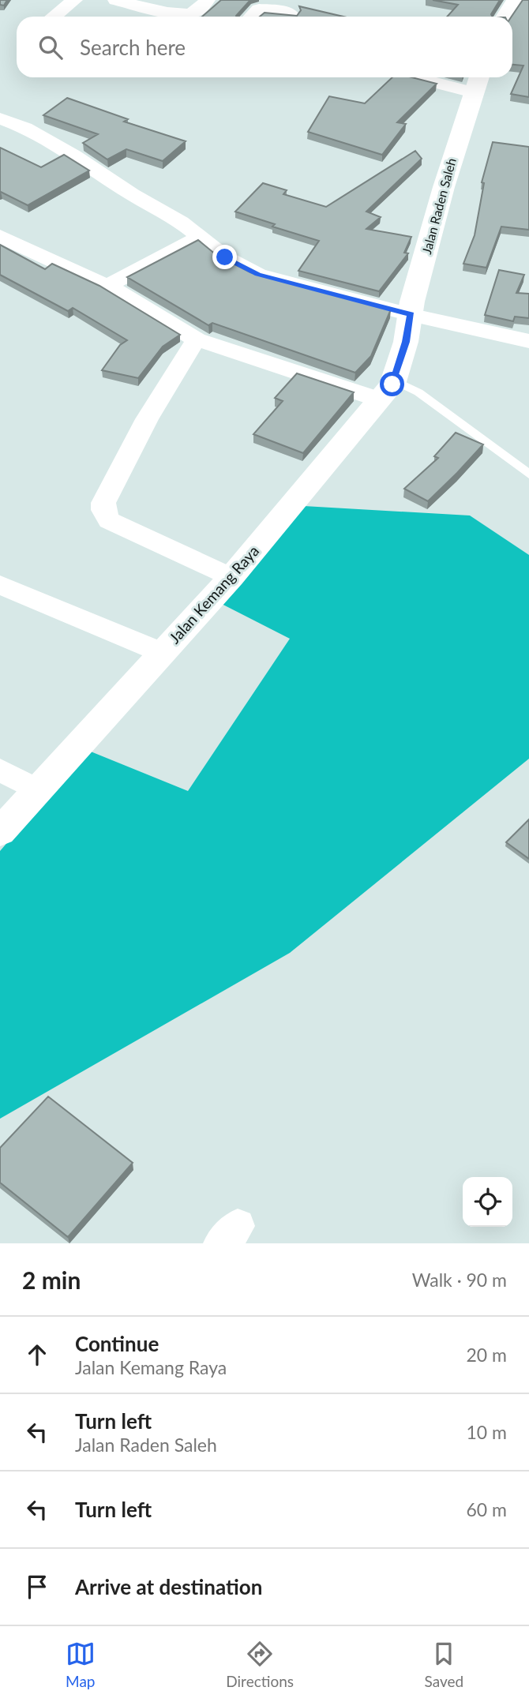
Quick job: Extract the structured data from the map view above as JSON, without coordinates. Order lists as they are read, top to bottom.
{
  "streets": {
    "street": ["Jalan Raden Saleh", "Jalan Kemang Raya"]
  },
  "crossings": [
    ["Jalan Raden Saleh", "Jalan Kemang Raya"]
  ],
  "page": {
    "search": "Search here",
    "heading": ["2 min", "Walk · 90 m"],
    "list": [
      ["Continue", "Jalan Kemang Raya", "20 m"],
      ["Turn left", "Jalan Raden Saleh", "10 m"],
      ["Turn left", "60 m"],
      "Arrive at destination"
    ],
    "nav": ["Map", "Directions", "Saved"]
  }
}
